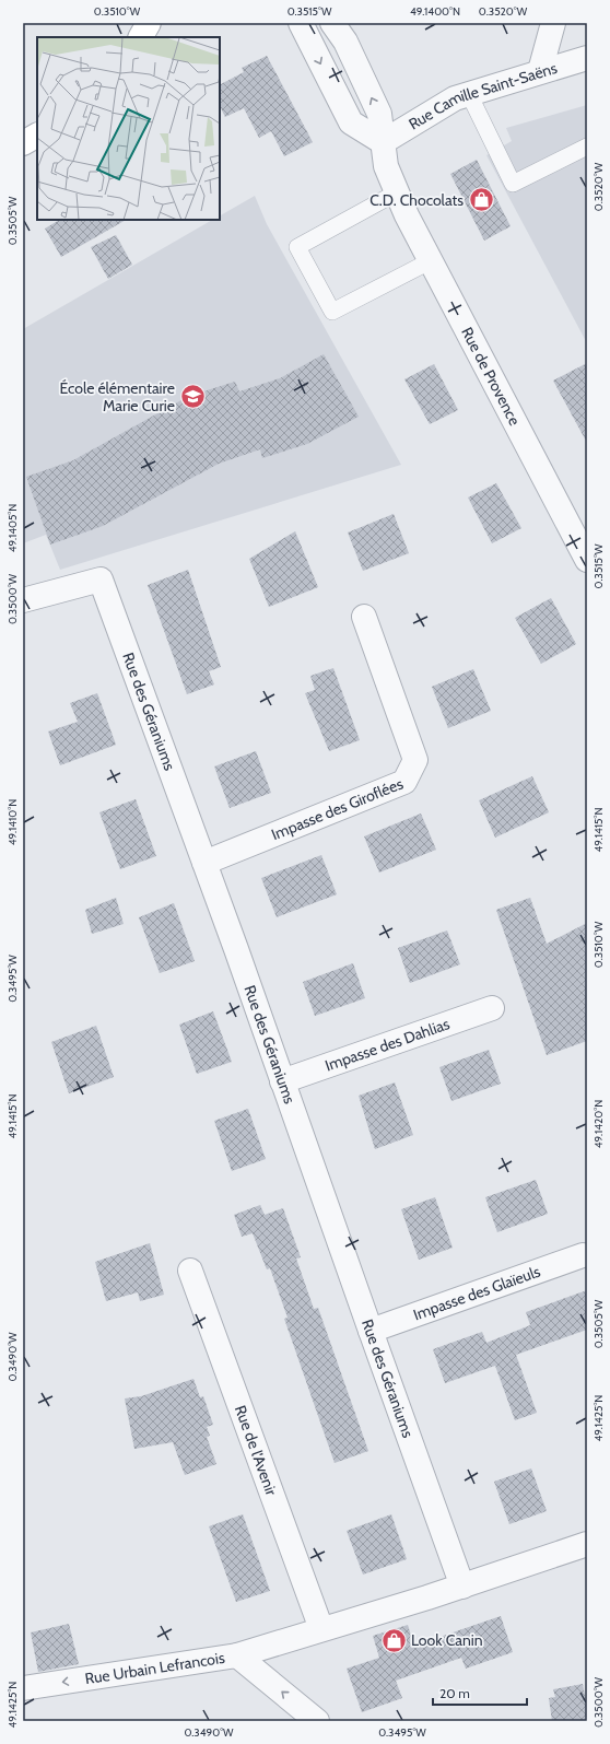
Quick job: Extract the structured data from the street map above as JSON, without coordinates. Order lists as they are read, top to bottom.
{
  "streets": {
    "street": [
      "Rue Camille Saint-Saëns",
      "Rue de Provence",
      "Rue des Géraniums",
      "Impasse des Giroflées",
      "Impasse des Dahlias",
      "Impasse des Glaïeuls",
      "Rue de l'Avenir",
      "Rue Urbain Lefrancois"
    ]
  },
  "crossings": [
    ["Rue Camille Saint-Saëns", "Rue de Provence"],
    ["Rue des Géraniums", "Impasse des Giroflées"],
    ["Rue des Géraniums", "Impasse des Dahlias"],
    ["Rue des Géraniums", "Impasse des Glaïeuls"]
  ],
  "places": {
    "shop": ["C.D. Chocolats", "Look Canin"],
    "school or university": ["École élémentaire Marie Curie"]
  },
  "scale_bar": "20 m",
  "coordinates": [
    "0.3510°W",
    "0.3515°W",
    "49.1400°N",
    "0.3520°W",
    "0.3505°W",
    "49.1405°N",
    "0.3500°W",
    "49.1410°N",
    "49.1415°N",
    "0.3495°W",
    "49.1420°N",
    "0.3490°W",
    "49.1425°N"
  ]
}
